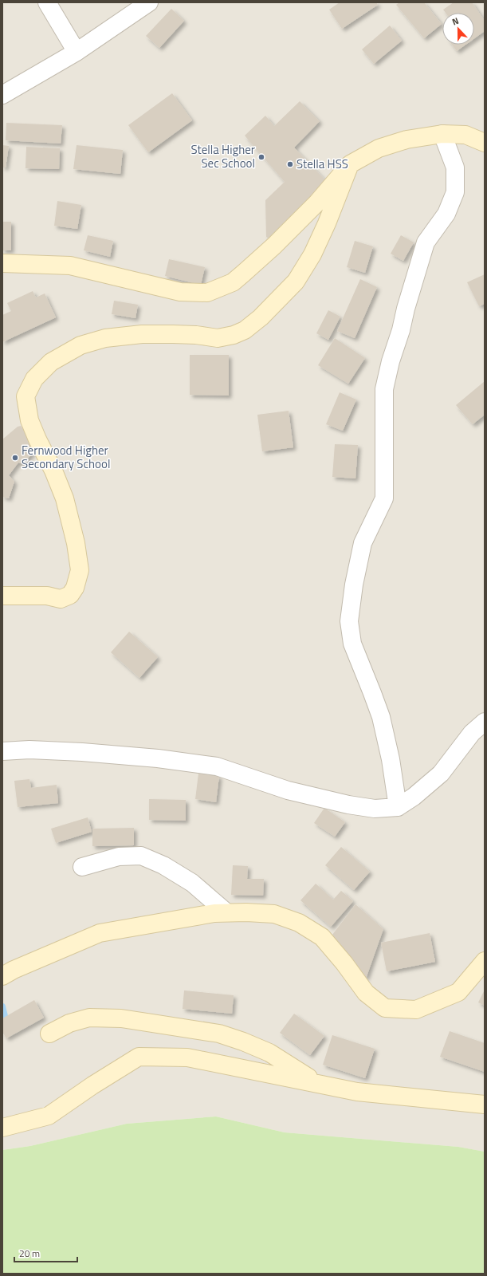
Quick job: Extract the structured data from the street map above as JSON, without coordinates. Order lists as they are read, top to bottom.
{
  "places": ["Stella Higher Sec School", "Stella HSS", "Fernwood Higher Secondary School"],
  "scale_bar": "20 m",
  "north": "top"
}
